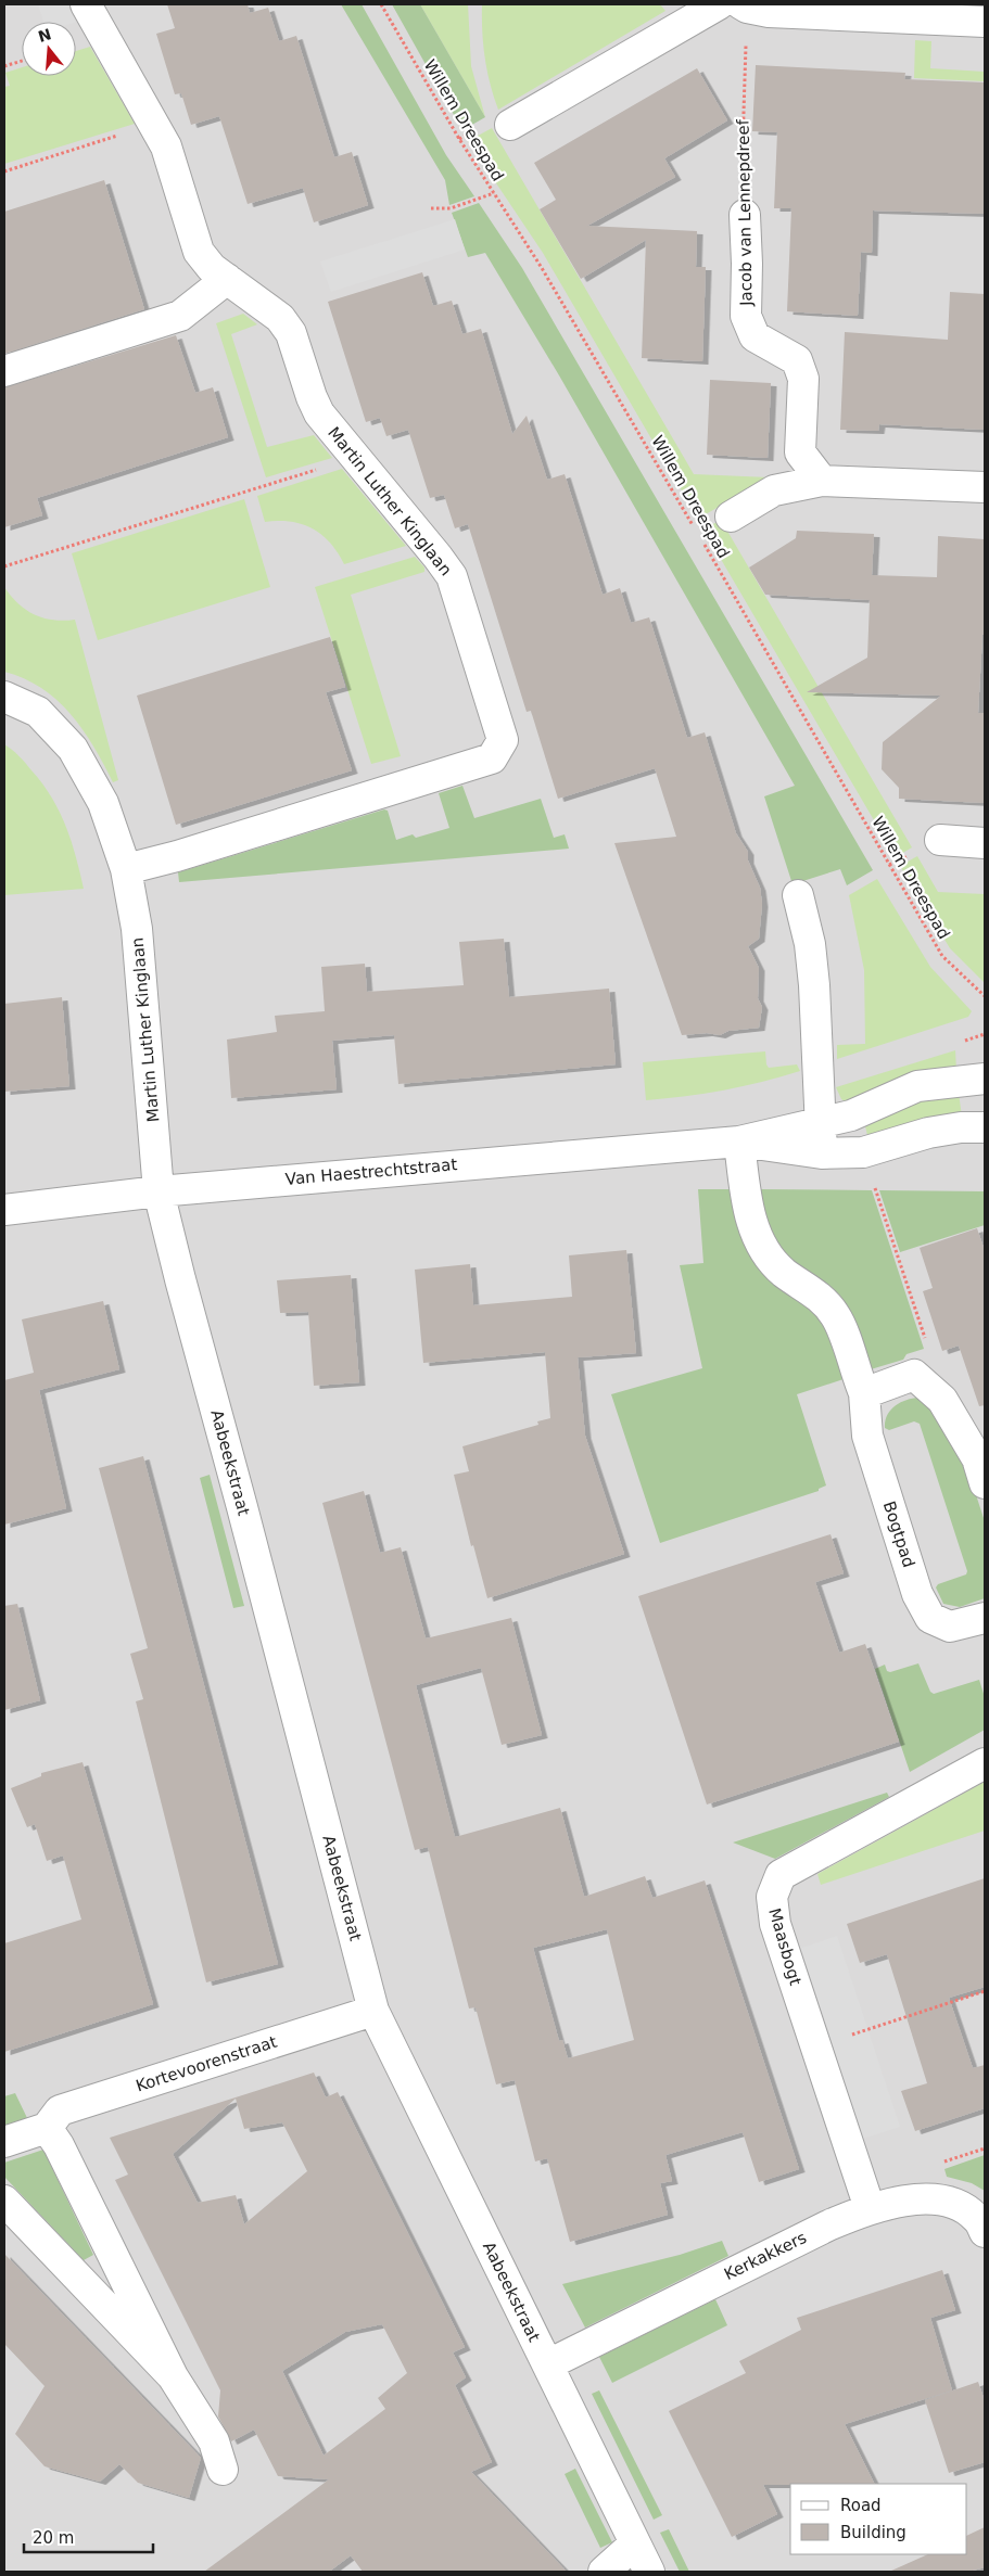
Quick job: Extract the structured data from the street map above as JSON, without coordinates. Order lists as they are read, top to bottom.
{
  "streets": {
    "street": [
      "Jacob van Lennepdreef",
      "Martin Luther Kinglaan",
      "Van Haestrechtstraat",
      "Aabeekstraat",
      "Bogtpad",
      "Maasbogt",
      "Kortevoorenstraat",
      "Kerkakkers"
    ],
    "path": ["Willem Dreespad"]
  },
  "crossings": [
    ["Martin Luther Kinglaan", "Van Haestrechtstraat"],
    ["Martin Luther Kinglaan", "Aabeekstraat"],
    ["Van Haestrechtstraat", "Aabeekstraat"],
    ["Van Haestrechtstraat", "Bogtpad"],
    ["Aabeekstraat", "Kortevoorenstraat"],
    ["Aabeekstraat", "Kerkakkers"],
    ["Maasbogt", "Kerkakkers"]
  ],
  "legend": ["Road", "Building"],
  "scale_bar": "20 m",
  "north": "top"
}
